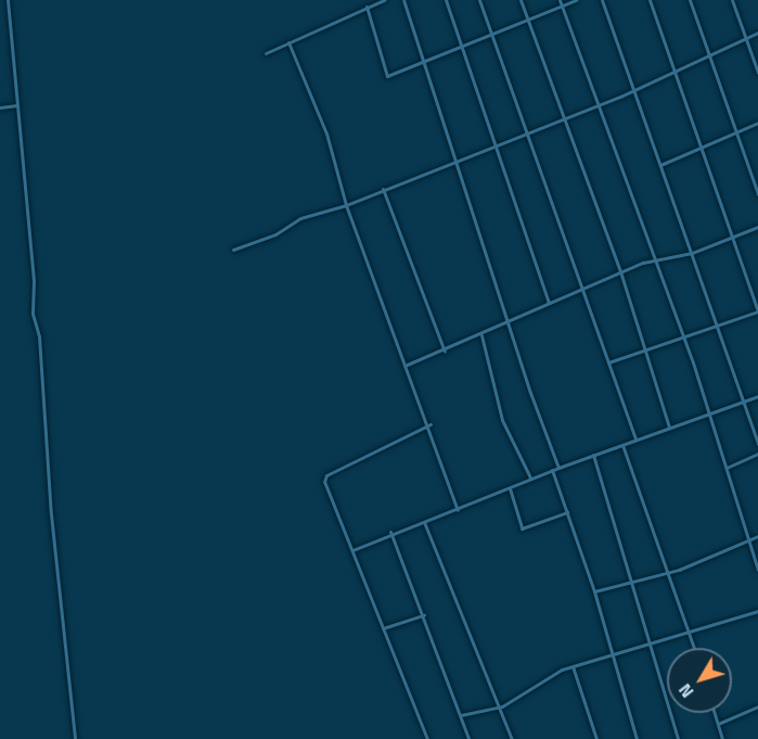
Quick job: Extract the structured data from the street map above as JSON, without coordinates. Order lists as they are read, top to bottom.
{
  "north": "bottom left"
}
